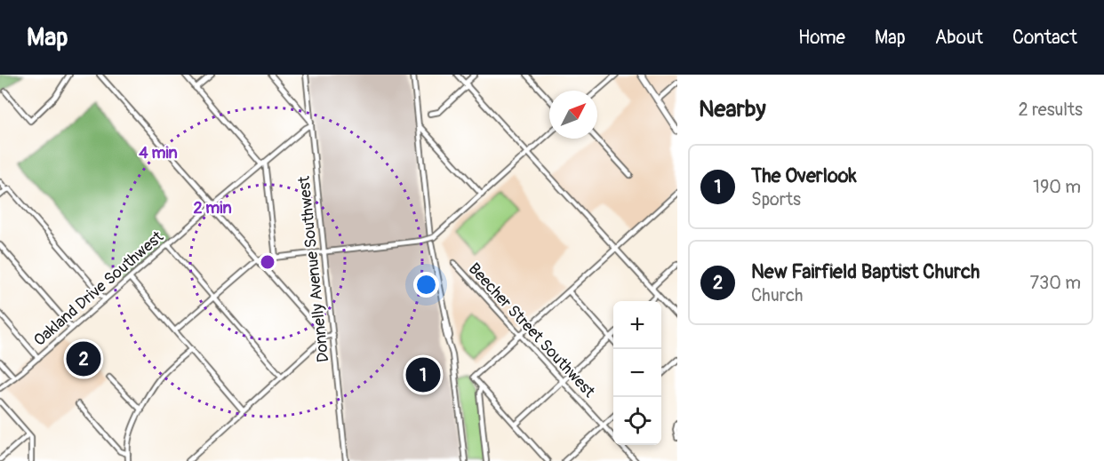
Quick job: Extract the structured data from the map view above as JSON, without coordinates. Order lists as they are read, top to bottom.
{
  "streets": {
    "street": ["Donnelly Avenue Southwest", "Oakland Drive Southwest", "Beecher Street Southwest"]
  },
  "crossings": [
    ["Donnelly Avenue Southwest", "Oakland Drive Southwest"]
  ],
  "north": "top right",
  "page": {
    "header": "Map",
    "nav": [
      "Home",
      "Map",
      "About",
      "Contact"
    ],
    "heading": ["Nearby", "2 results"],
    "list": [
      {
        "mark": "1",
        "name": "The Overlook",
        "note": "Sports",
        "value": "190 m"
      },
      {
        "mark": "2",
        "name": "New Fairfield Baptist Church",
        "note": "Church",
        "value": "730 m"
      }
    ],
    "map_buttons": ["+", "−"],
    "pins": ["2", "1"]
  },
  "rings": ["4 min", "2 min"]
}
